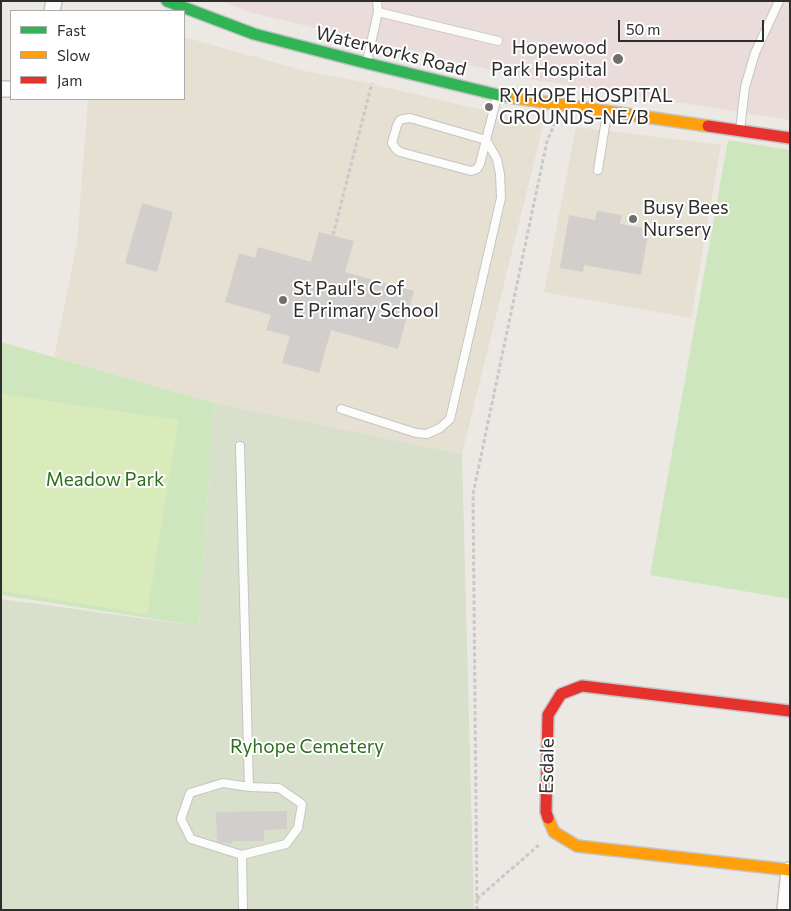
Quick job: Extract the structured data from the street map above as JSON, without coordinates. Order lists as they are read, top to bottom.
{
  "streets": {
    "street": ["Waterworks Road", "Esdale"]
  },
  "parks": ["Meadow Park", "Ryhope Cemetery"],
  "places": [
    "Hopewood Park Hospital",
    "RYHOPE HOSPITAL GROUNDS-NE/B",
    "Busy Bees Nursery",
    "St Paul's C of E Primary School"
  ],
  "legend": ["Fast", "Slow", "Jam"],
  "scale_bar": "50 m"
}
